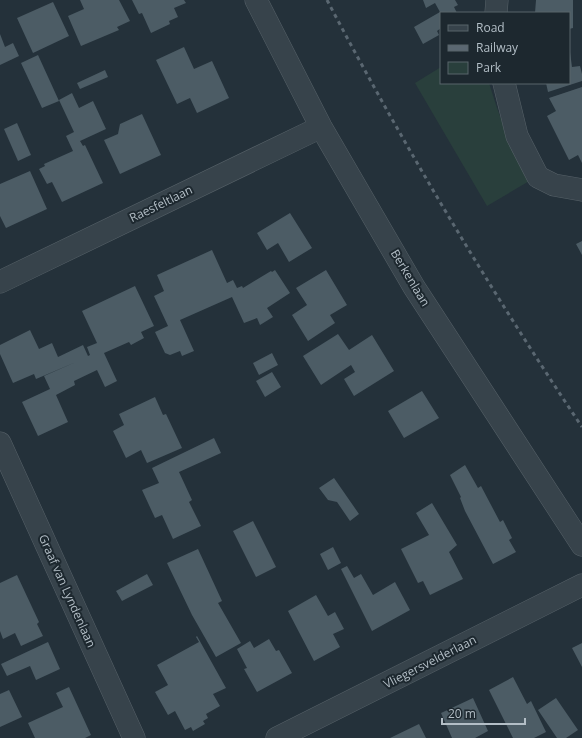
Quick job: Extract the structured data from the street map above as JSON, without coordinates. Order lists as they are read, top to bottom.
{
  "streets": {
    "street": [
      "Raesfeltlaan",
      "Berkenlaan",
      "Graaf van Lyndenlaan",
      "Vliegersvelderlaan"
    ]
  },
  "crossings": [
    ["Raesfeltlaan", "Berkenlaan"]
  ],
  "legend": ["Road", "Railway", "Park"],
  "scale_bar": "20 m"
}
